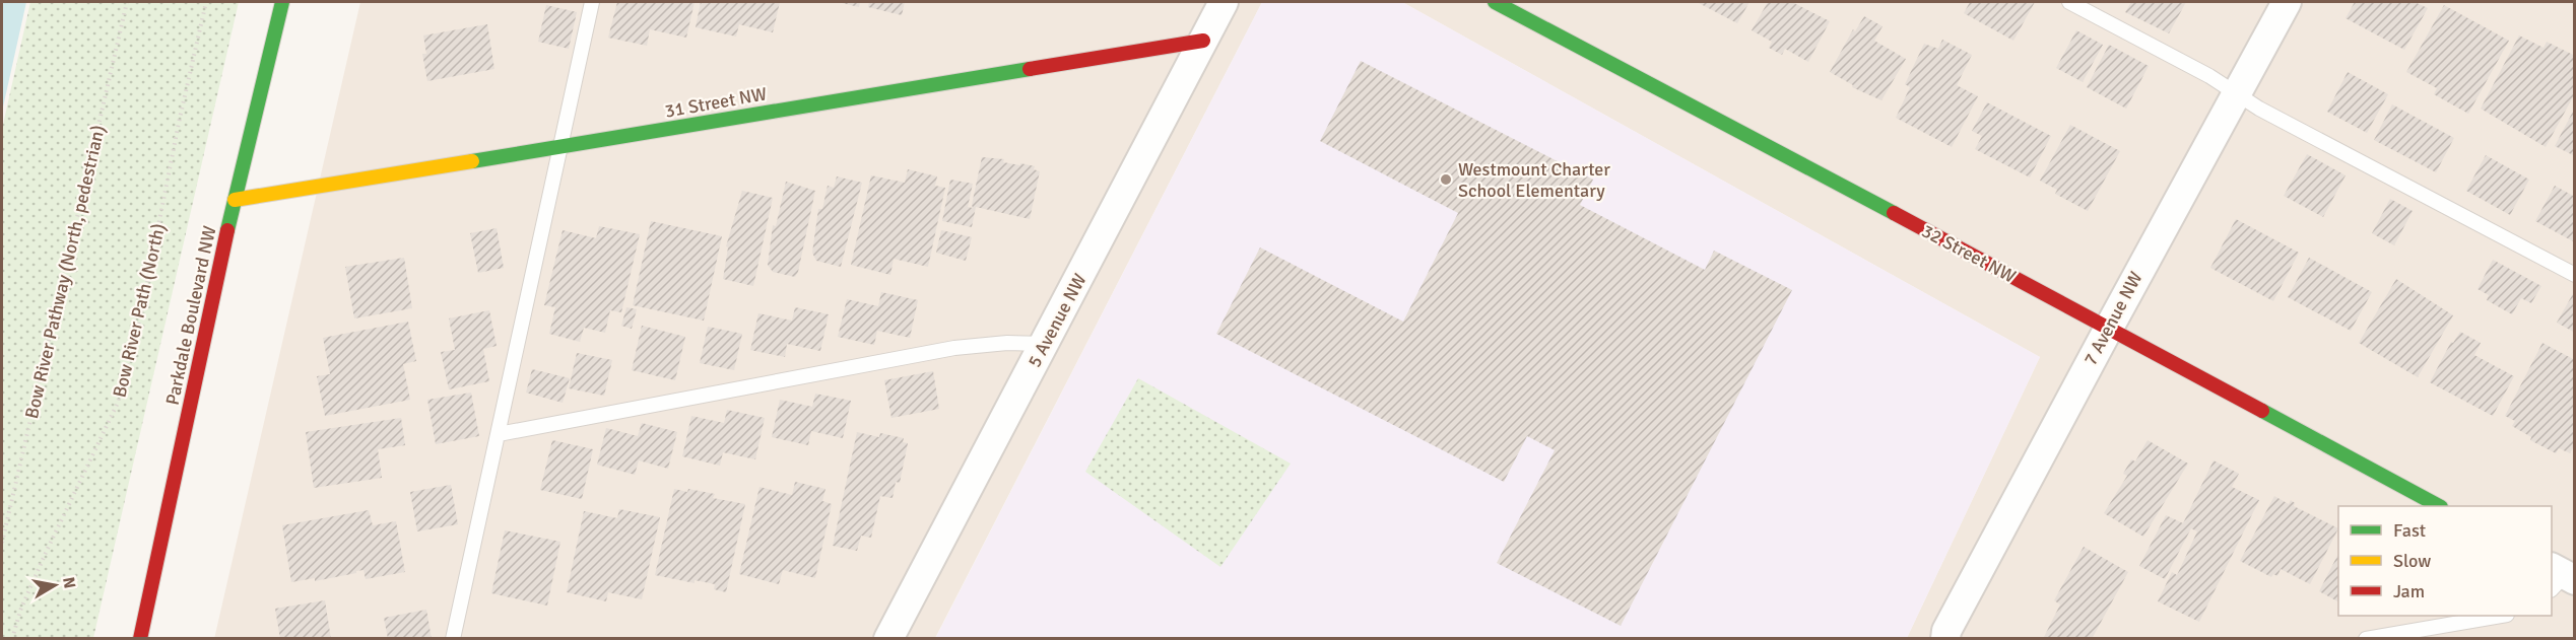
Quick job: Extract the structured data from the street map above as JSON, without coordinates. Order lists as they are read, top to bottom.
{
  "streets": {
    "street": [
      "31 Street NW",
      "32 Street NW",
      "Parkdale Boulevard NW",
      "7 Avenue NW",
      "5 Avenue NW"
    ],
    "path": ["Bow River Pathway (North, pedestrian)", "Bow River Path (North)"]
  },
  "crossings": [
    ["31 Street NW", "Parkdale Boulevard NW"],
    ["31 Street NW", "5 Avenue NW"],
    ["32 Street NW", "7 Avenue NW"]
  ],
  "places": ["Westmount Charter School Elementary"],
  "legend": ["Fast", "Slow", "Jam"],
  "north": "right"
}
